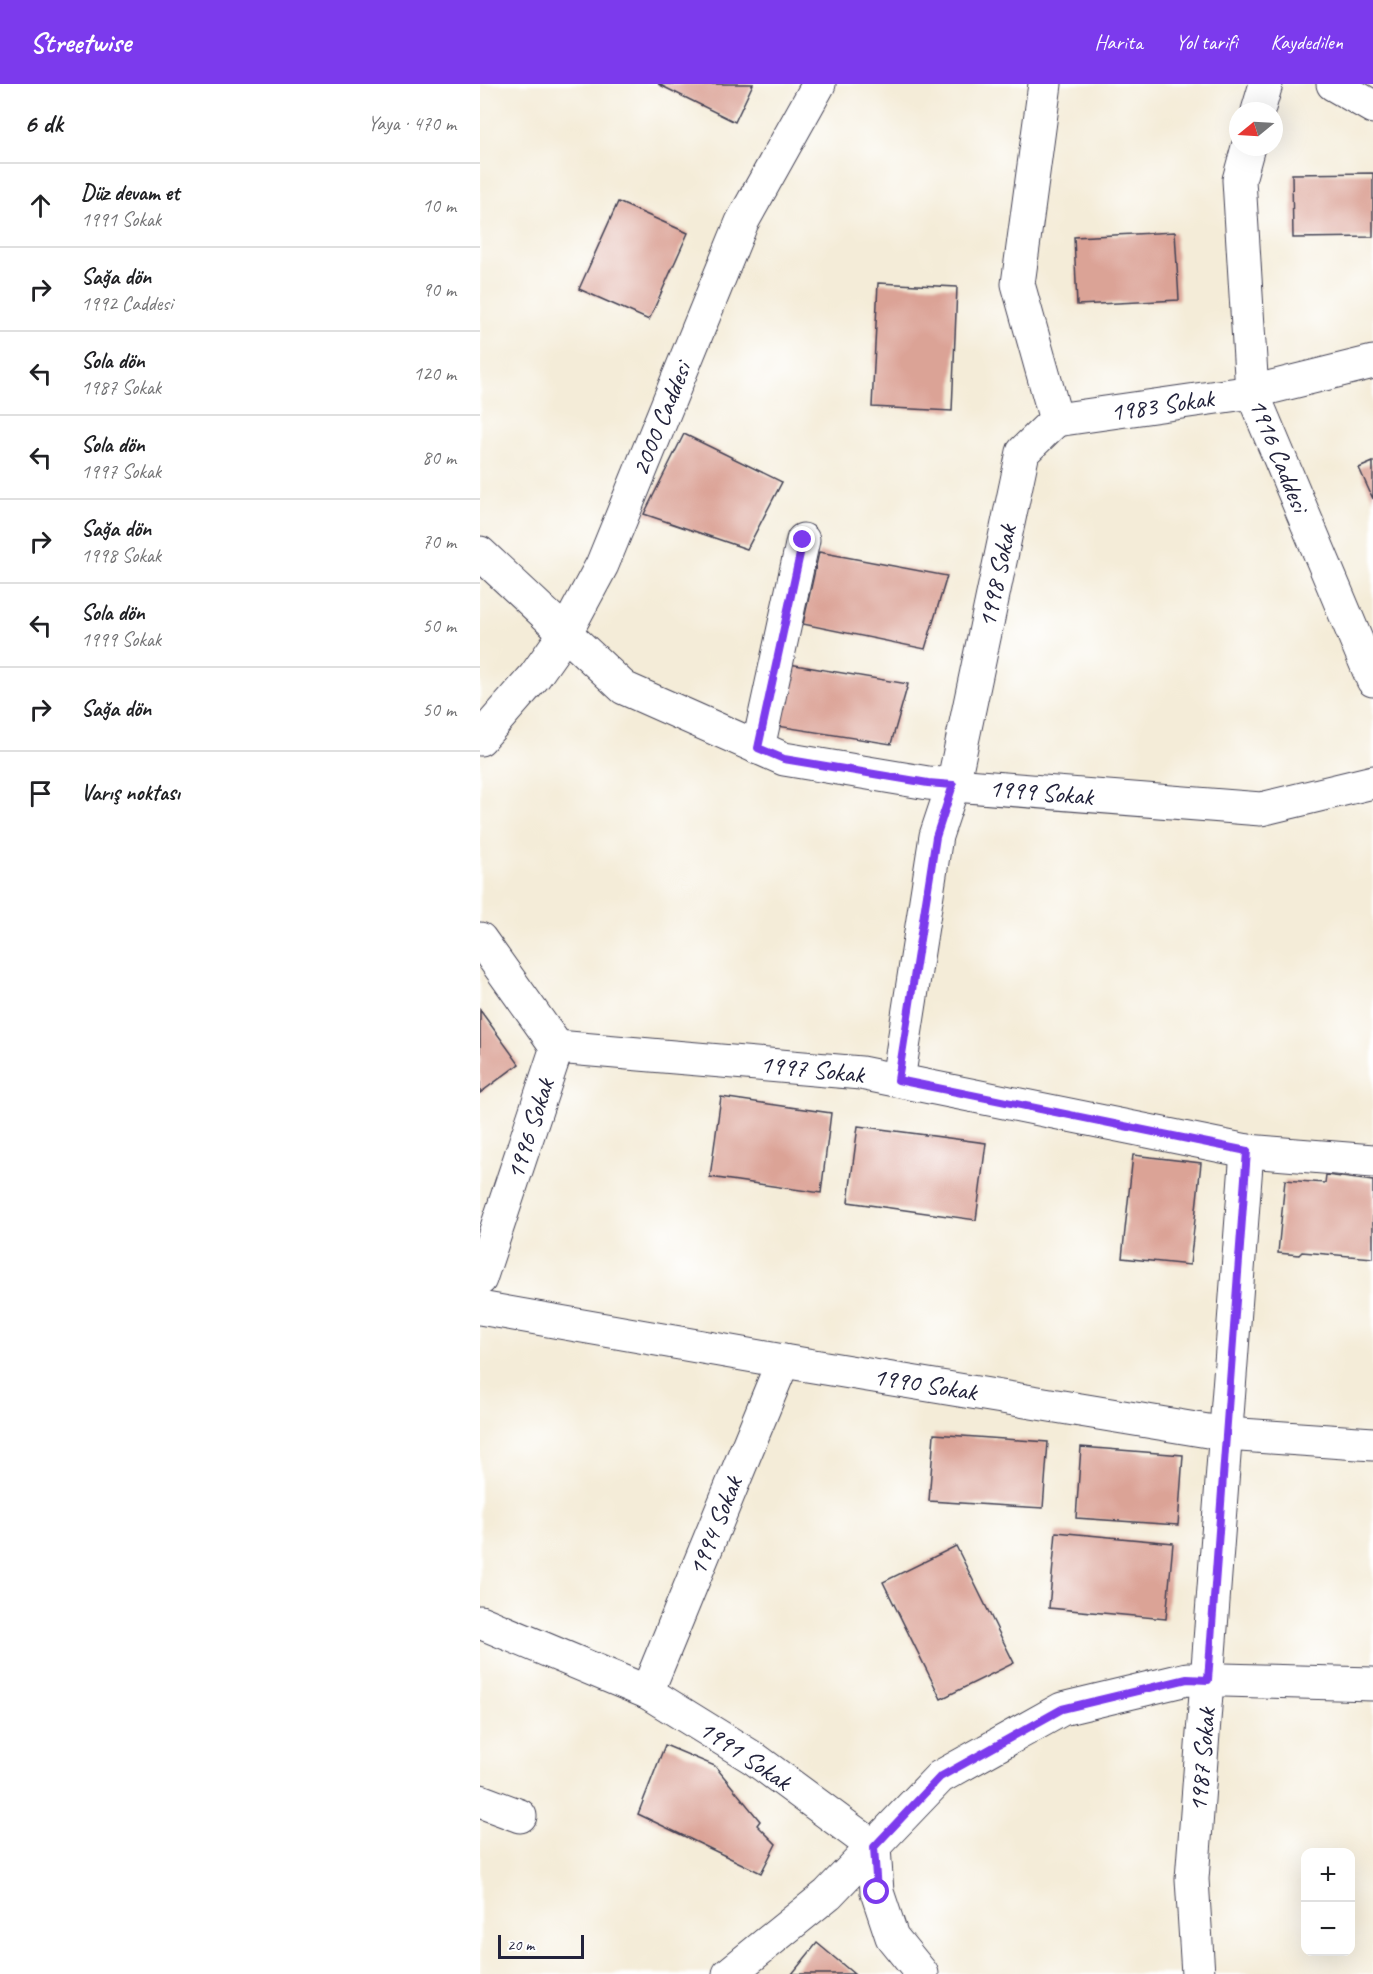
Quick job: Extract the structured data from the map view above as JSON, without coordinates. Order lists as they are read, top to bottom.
{
  "streets": {
    "street": [
      "1983 Sokak",
      "2000 Caddesi",
      "1916 Caddesi",
      "1998 Sokak",
      "1999 Sokak",
      "1997 Sokak",
      "1996 Sokak",
      "1990 Sokak",
      "1994 Sokak",
      "1991 Sokak",
      "1987 Sokak"
    ]
  },
  "crossings": [
    ["1983 Sokak", "1916 Caddesi"],
    ["1983 Sokak", "1998 Sokak"],
    ["2000 Caddesi", "1999 Sokak"],
    ["1998 Sokak", "1999 Sokak"],
    ["1998 Sokak", "1997 Sokak"],
    ["1997 Sokak", "1996 Sokak"],
    ["1997 Sokak", "1987 Sokak"],
    ["1990 Sokak", "1994 Sokak"],
    ["1990 Sokak", "1987 Sokak"],
    ["1994 Sokak", "1991 Sokak"]
  ],
  "scale_bar": "20 m",
  "north": "left",
  "page": {
    "header": "Streetwise",
    "nav": ["Harita", "Yol tarifi", "Kaydedilen"],
    "heading": ["6 dk", "Yaya · 470 m"],
    "list": [
      ["Düz devam et", "1991 Sokak", "10 m"],
      ["Sağa dön", "1992 Caddesi", "90 m"],
      ["Sola dön", "1987 Sokak", "120 m"],
      ["Sola dön", "1997 Sokak", "80 m"],
      ["Sağa dön", "1998 Sokak", "70 m"],
      ["Sola dön", "1999 Sokak", "50 m"],
      ["Sağa dön", "50 m"],
      "Varış noktası"
    ],
    "map_buttons": ["+", "−"],
    "scale": "20 m"
  }
}
